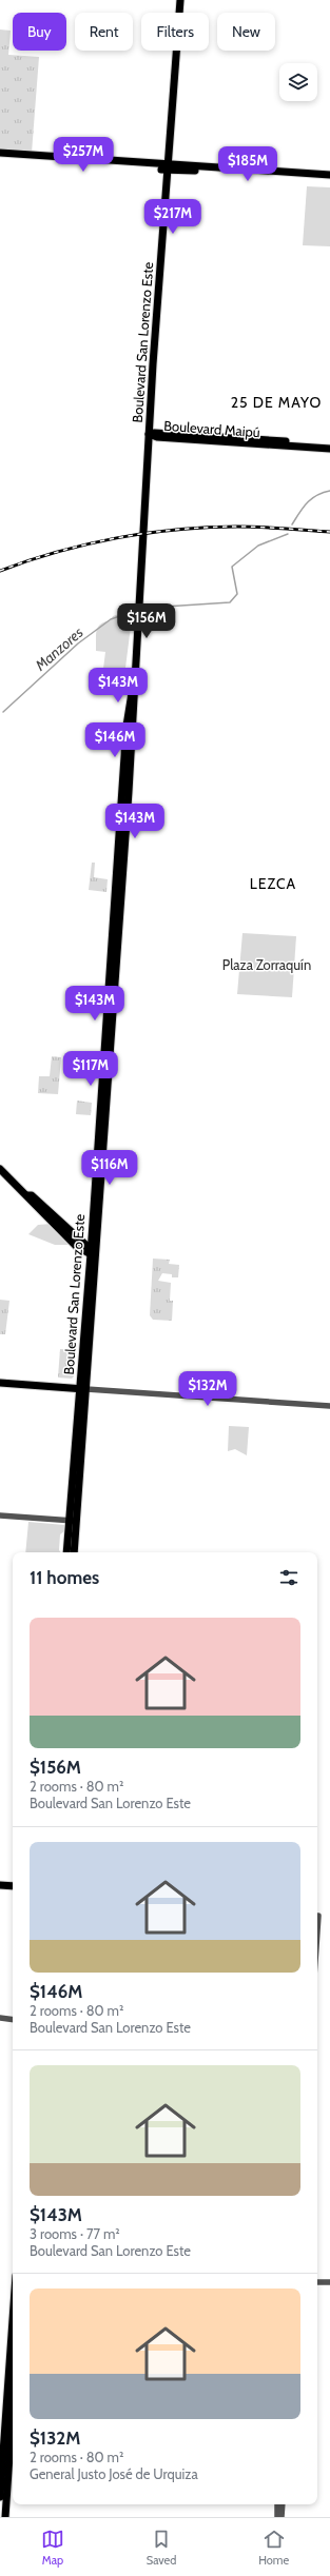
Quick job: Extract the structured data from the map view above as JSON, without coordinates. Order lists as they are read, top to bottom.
{
  "streets": {
    "main road": ["Boulevard San Lorenzo Este", "Boulevard Maipú"]
  },
  "crossings": [
    ["Boulevard San Lorenzo Este", "Boulevard Maipú"]
  ],
  "districts": ["25 DE MAYO", "LEZCA"],
  "water": ["Manzores"],
  "parks": ["Plaza Zorraquín"],
  "page": {
    "chip": [
      "Buy",
      "Rent",
      "Filters",
      "New"
    ],
    "price": [
      "$257M",
      "$185M",
      "$217M",
      "$156M",
      "$143M",
      "$146M",
      "$143M",
      "$143M",
      "$117M",
      "$116M",
      "$132M"
    ],
    "heading": "11 homes",
    "list": [
      {
        "name": "$156M",
        "note": "2 rooms · 80 m² · Boulevard San Lorenzo Este"
      },
      {
        "name": "$146M",
        "note": "2 rooms · 80 m² · Boulevard San Lorenzo Este"
      },
      {
        "name": "$143M",
        "note": "3 rooms · 77 m² · Boulevard San Lorenzo Este"
      },
      {
        "name": "$132M",
        "note": "2 rooms · 80 m² · General Justo José de Urquiza"
      }
    ],
    "tabs": ["Map", "Saved", "Home"]
  }
}
